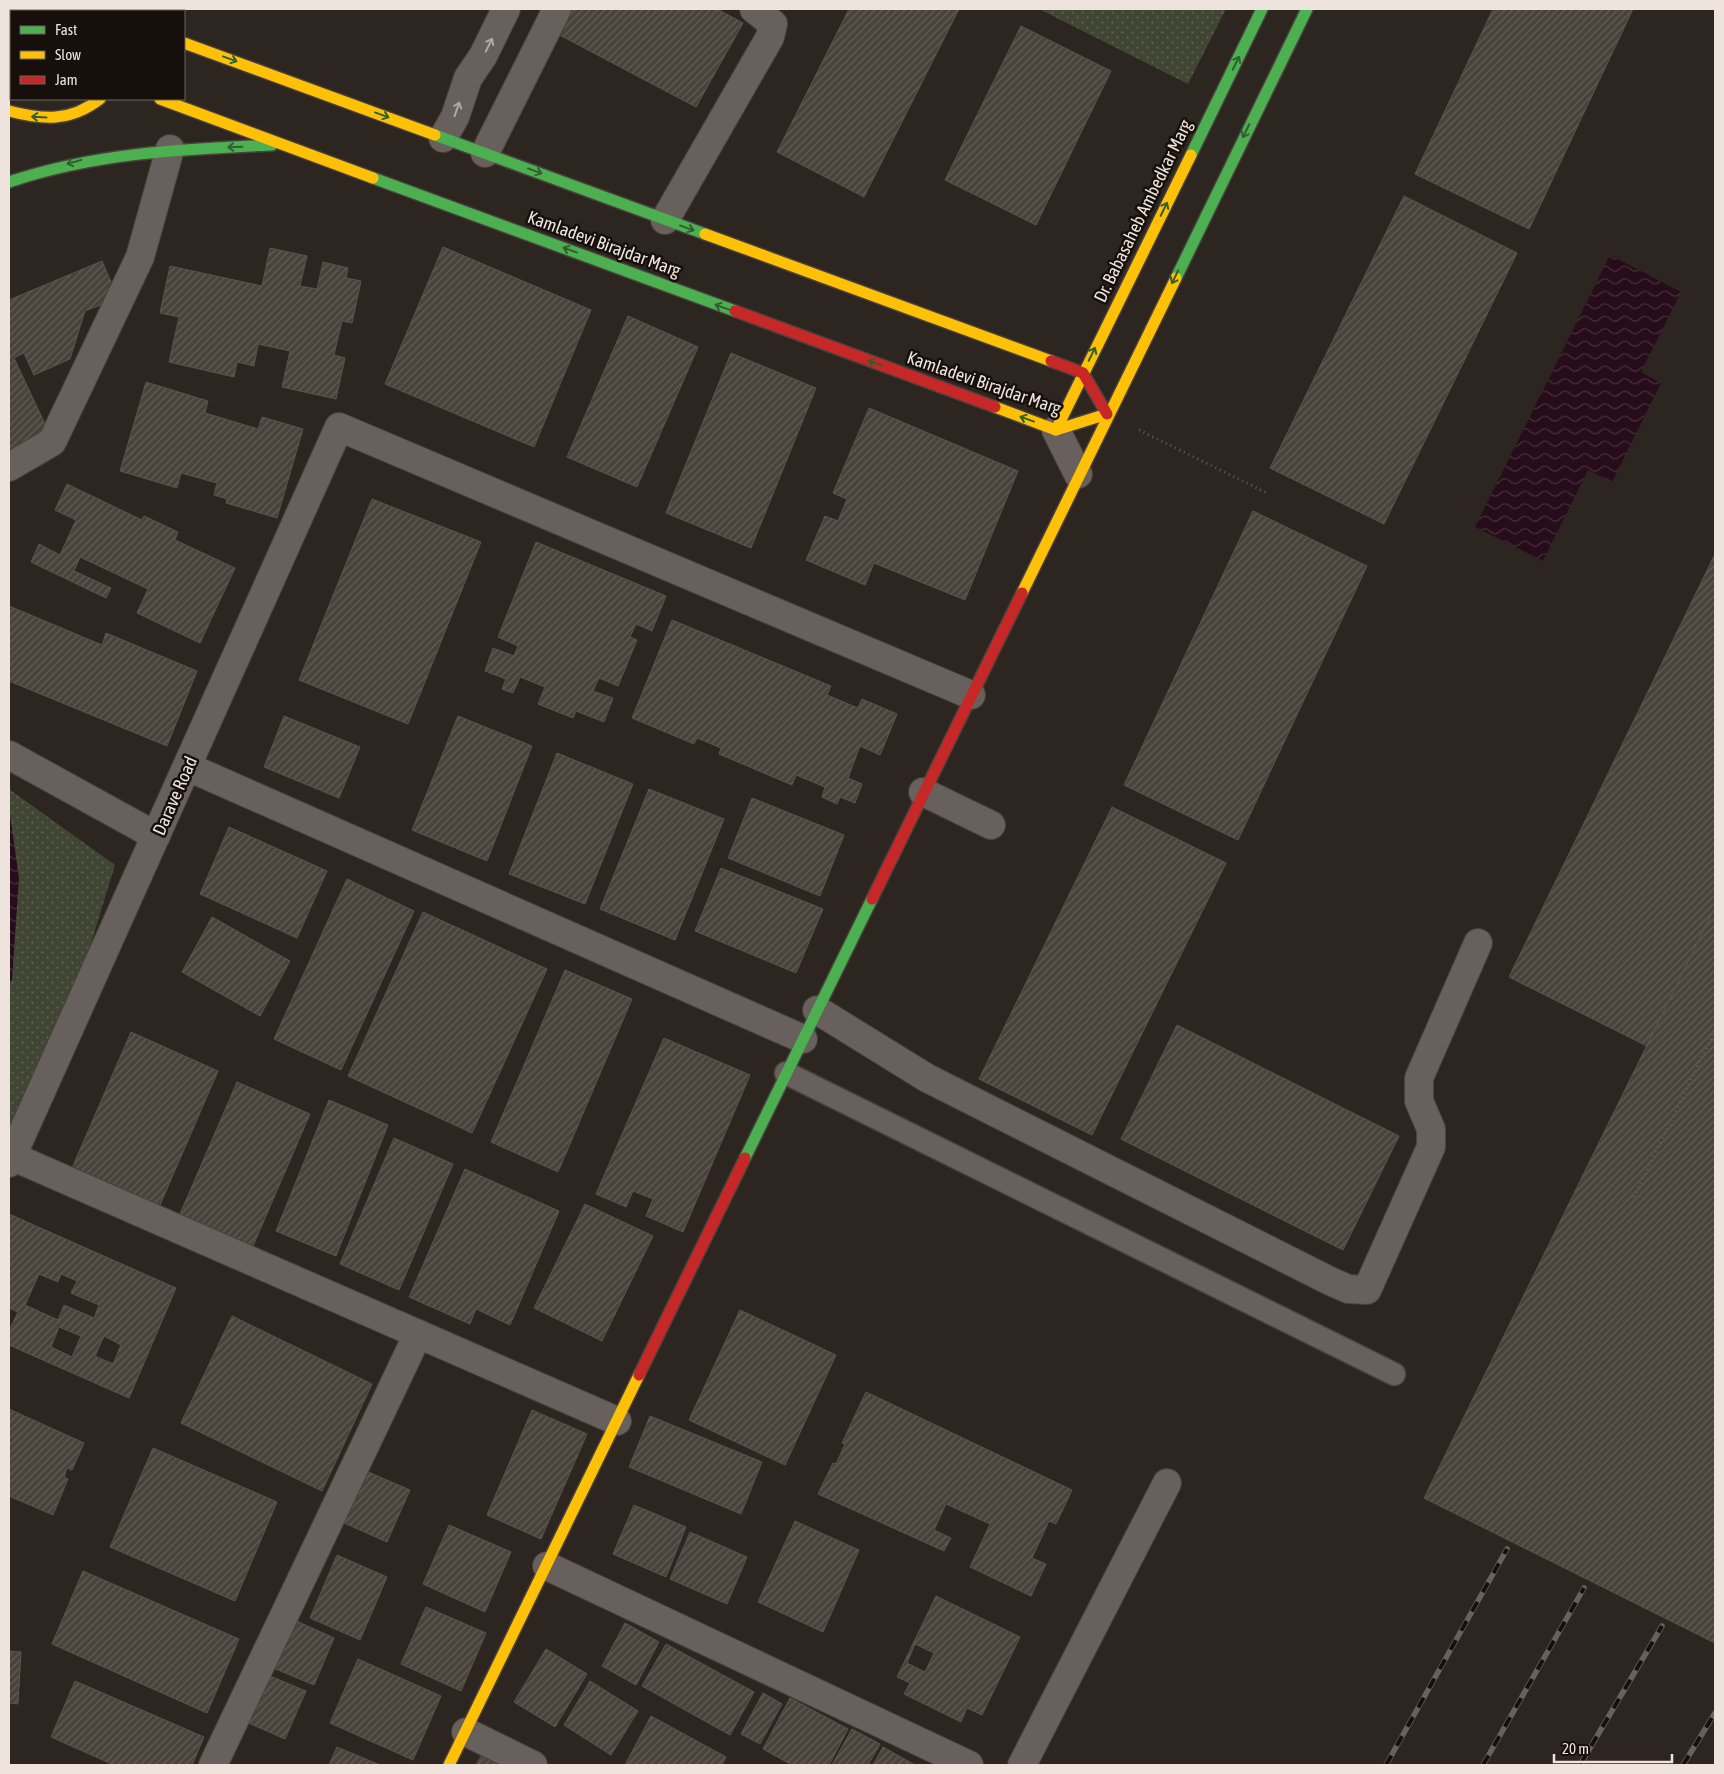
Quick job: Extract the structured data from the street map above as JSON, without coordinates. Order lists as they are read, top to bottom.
{
  "streets": {
    "street": ["Dr. Babasaheb Ambedkar Marg", "Kamladevi Birajdar Marg", "Darave Road"]
  },
  "crossings": [
    ["Dr. Babasaheb Ambedkar Marg", "Kamladevi Birajdar Marg"]
  ],
  "legend": ["Fast", "Slow", "Jam"],
  "scale_bar": "20 m"
}
